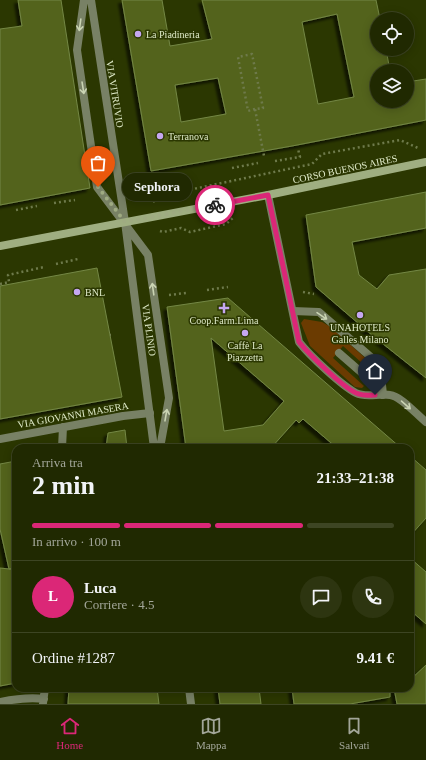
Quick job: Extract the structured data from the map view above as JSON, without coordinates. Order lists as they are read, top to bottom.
{
  "streets": {
    "main road": ["CORSO BUENOS AIRES"],
    "street": ["VIA VITRUVIO", "VIA PLINIO", "VIA GIOVANNI MASERA"]
  },
  "crossings": [
    ["VIA VITRUVIO", "CORSO BUENOS AIRES"],
    ["VIA VITRUVIO", "VIA PLINIO"],
    ["CORSO BUENOS AIRES", "VIA PLINIO"],
    ["VIA PLINIO", "VIA GIOVANNI MASERA"]
  ],
  "places": {
    "other": [
      "La Piadineria",
      "Terranova",
      "Sephora",
      "BNL",
      "UNAHOTELS Galles Milano",
      "Caffè La Piazzetta"
    ],
    "health": ["Coop.Farm.Lima"]
  },
  "page": {
    "bubble": "Sephora",
    "heading": ["2 min", "Arriva tra", "21:33–21:38"],
    "panel": [
      "Luca",
      "Corriere · 4.5",
      "Ordine #1287",
      "9.41 €"
    ],
    "bar": "In arrivo · 100 m",
    "round": "L",
    "tabs": ["Home", "Mappa", "Salvati"]
  }
}
